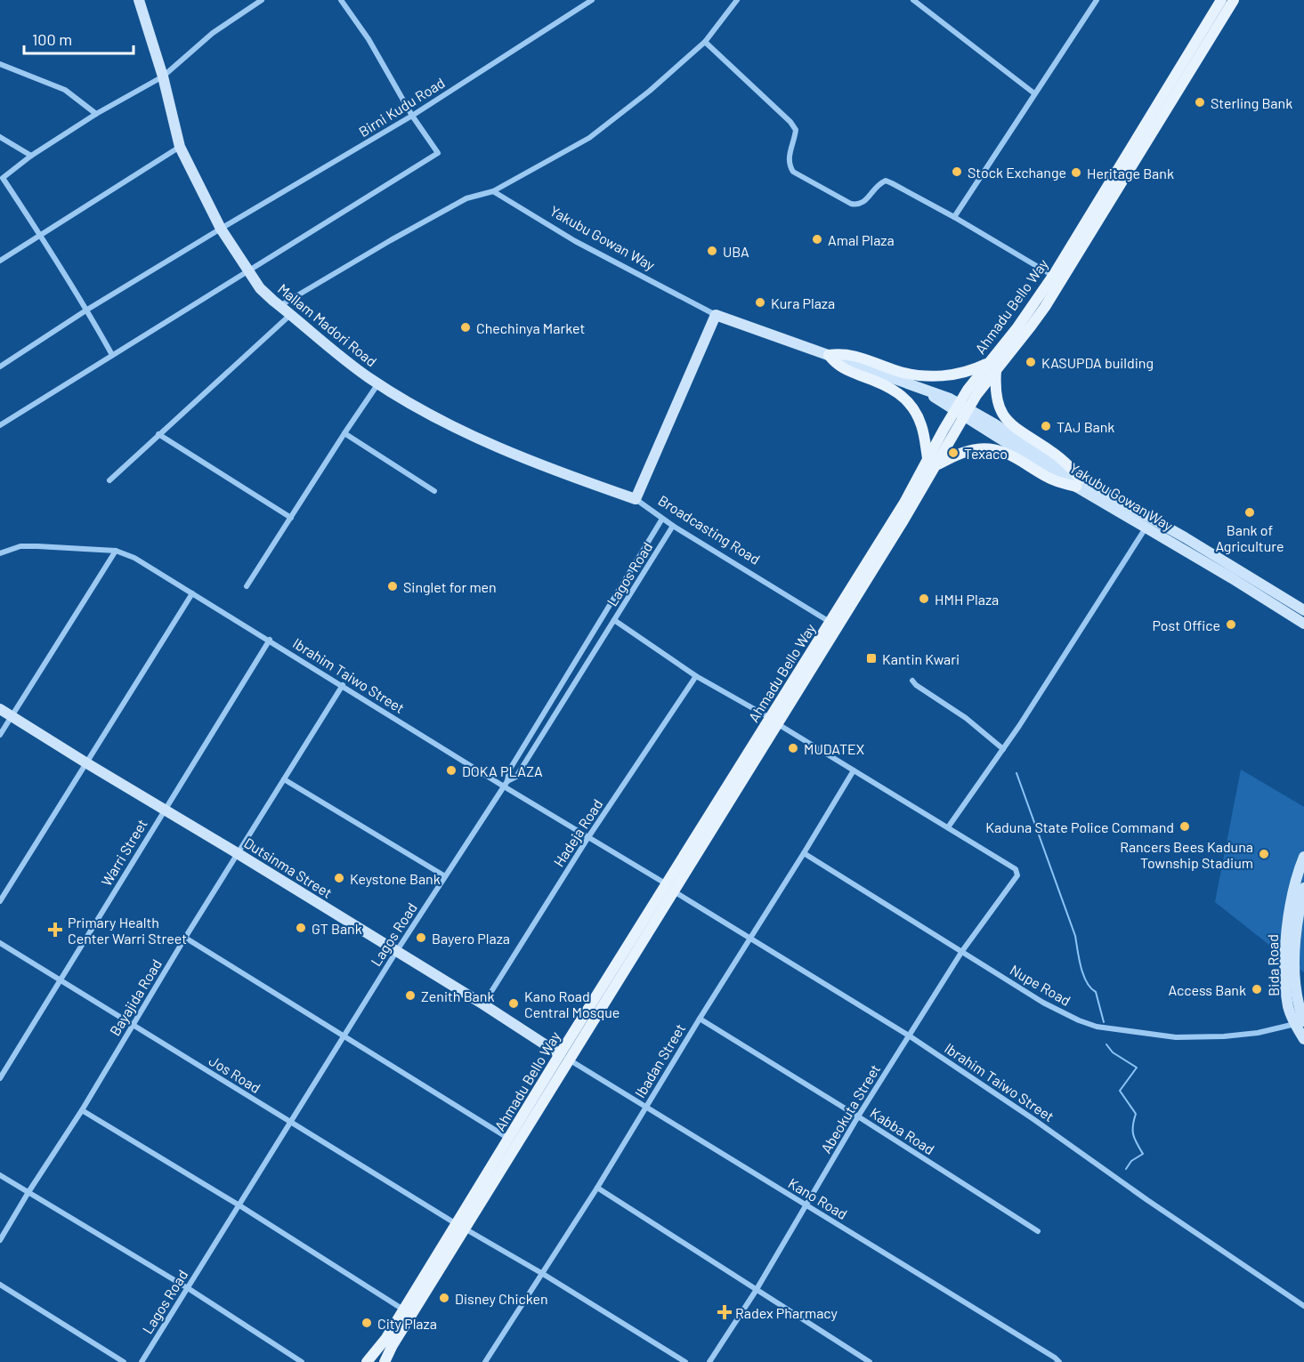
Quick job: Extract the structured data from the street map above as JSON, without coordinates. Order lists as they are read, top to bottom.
{
  "streets": {
    "main road": ["Ahmadu Bello Way"],
    "street": [
      "Birni Kudu Road",
      "Yakubu Gowan Way",
      "Mallam Madori Road",
      "Broadcasting Road",
      "Lagos Road",
      "Ibrahim Taiwo Street",
      "Hadeja Road",
      "Warri Street",
      "Dutsinma Street",
      "Bida Road",
      "Nupe Road",
      "Bayajida Road",
      "Ibadan Street",
      "Jos Road",
      "Abeokuta Street",
      "Kabba Road",
      "Kano Road"
    ]
  },
  "crossings": [
    ["Birni Kudu Road", "Mallam Madori Road"],
    ["Yakubu Gowan Way", "Broadcasting Road"],
    ["Ahmadu Bello Way", "Broadcasting Road"],
    ["Ahmadu Bello Way", "Ibrahim Taiwo Street"],
    ["Ahmadu Bello Way", "Dutsinma Street"],
    ["Ahmadu Bello Way", "Jos Road"],
    ["Ahmadu Bello Way", "Kano Road"],
    ["Mallam Madori Road", "Broadcasting Road"],
    ["Broadcasting Road", "Lagos Road"],
    ["Lagos Road", "Ibrahim Taiwo Street"],
    ["Lagos Road", "Dutsinma Street"],
    ["Lagos Road", "Jos Road"],
    ["Ibrahim Taiwo Street", "Hadeja Road"],
    ["Ibrahim Taiwo Street", "Warri Street"],
    ["Ibrahim Taiwo Street", "Bayajida Road"],
    ["Ibrahim Taiwo Street", "Ibadan Street"],
    ["Ibrahim Taiwo Street", "Abeokuta Street"],
    ["Hadeja Road", "Dutsinma Street"],
    ["Warri Street", "Dutsinma Street"],
    ["Warri Street", "Jos Road"],
    ["Dutsinma Street", "Bayajida Road"],
    ["Dutsinma Street", "Kano Road"],
    ["Bida Road", "Nupe Road"],
    ["Nupe Road", "Ibadan Street"],
    ["Nupe Road", "Abeokuta Street"],
    ["Bayajida Road", "Jos Road"],
    ["Ibadan Street", "Jos Road"],
    ["Ibadan Street", "Kabba Road"],
    ["Ibadan Street", "Kano Road"],
    ["Abeokuta Street", "Kabba Road"],
    ["Abeokuta Street", "Kano Road"]
  ],
  "places": {
    "other": [
      "Sterling Bank",
      "Stock Exchange",
      "Heritage Bank",
      "Amal Plaza",
      "UBA",
      "Kura Plaza",
      "Chechinya Market",
      "KASUPDA building",
      "TAJ Bank",
      "Texaco",
      "Bank of Agriculture",
      "Singlet for men",
      "HMH Plaza",
      "Post Office",
      "MUDATEX",
      "DOKA PLAZA",
      "Kaduna State Police Command",
      "Rancers Bees Kaduna Township Stadium",
      "Keystone Bank",
      "GT Bank",
      "Bayero Plaza",
      "Access Bank",
      "Zenith Bank",
      "Kano Road Central Mosque",
      "Disney Chicken",
      "City Plaza"
    ],
    "transit": ["Kantin Kwari"],
    "health": ["Primary Health Center Warri Street", "Radex Pharmacy"]
  },
  "scale_bar": "100 m"
}
